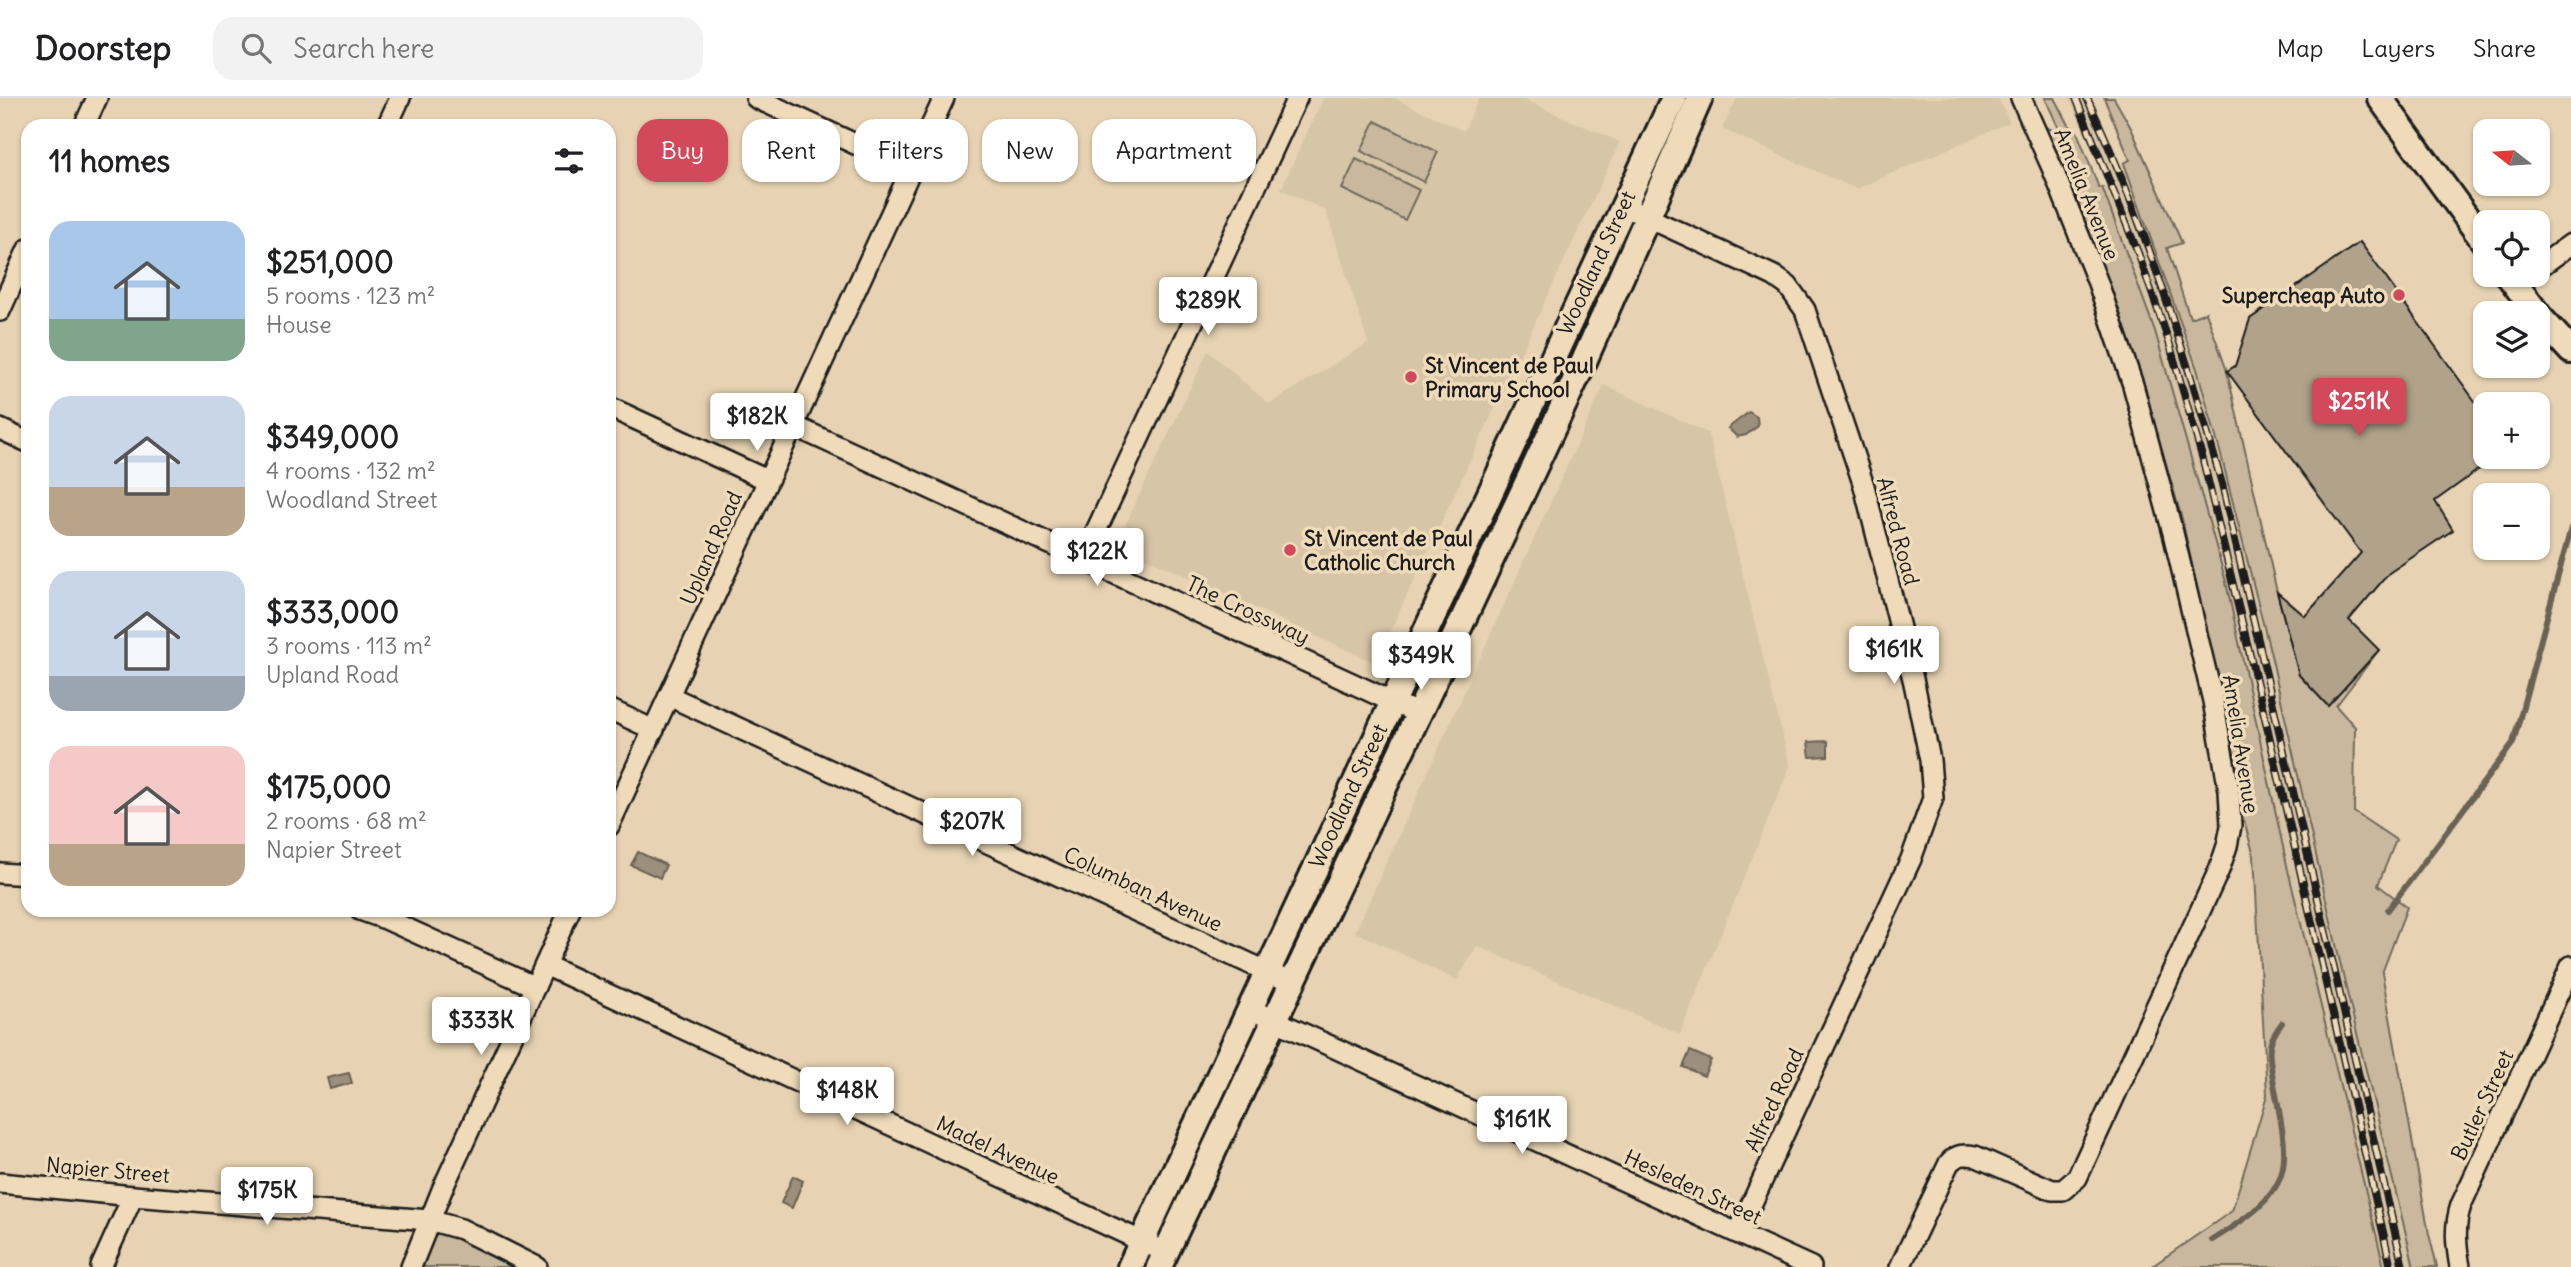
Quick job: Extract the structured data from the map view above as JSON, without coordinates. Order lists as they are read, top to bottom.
{
  "streets": {
    "main road": ["Woodland Street"],
    "street": [
      "Amelia Avenue",
      "Alfred Road",
      "Upland Road",
      "The Crossway",
      "Columban Avenue",
      "Butler Street",
      "Madel Avenue",
      "Napier Street",
      "Hesleden Street"
    ]
  },
  "crossings": [
    ["Woodland Street", "Alfred Road"],
    ["Woodland Street", "The Crossway"],
    ["Woodland Street", "Columban Avenue"],
    ["Woodland Street", "Madel Avenue"],
    ["Woodland Street", "Hesleden Street"],
    ["Alfred Road", "Hesleden Street"],
    ["Upland Road", "The Crossway"],
    ["Upland Road", "Columban Avenue"]
  ],
  "places": ["Supercheap Auto", "St Vincent de Paul Primary School", "St Vincent de Paul Catholic Church"],
  "north": "left",
  "page": {
    "header": "Doorstep",
    "search": "Search here",
    "nav": ["Map", "Layers", "Share"],
    "map_buttons": ["+", "−"],
    "chip": [
      "Buy",
      "Rent",
      "Filters",
      "New",
      "Apartment"
    ],
    "heading": "11 homes",
    "list": [
      {
        "name": "$251,000",
        "note": "5 rooms · 123 m² · House"
      },
      {
        "name": "$349,000",
        "note": "4 rooms · 132 m² · Woodland Street"
      },
      {
        "name": "$333,000",
        "note": "3 rooms · 113 m² · Upland Road"
      },
      {
        "name": "$175,000",
        "note": "2 rooms · 68 m² · Napier Street"
      }
    ],
    "price": [
      "$289K",
      "$251K",
      "$182K",
      "$122K",
      "$161K",
      "$349K",
      "$207K",
      "$333K",
      "$148K",
      "$161K",
      "$175K"
    ]
  }
}
